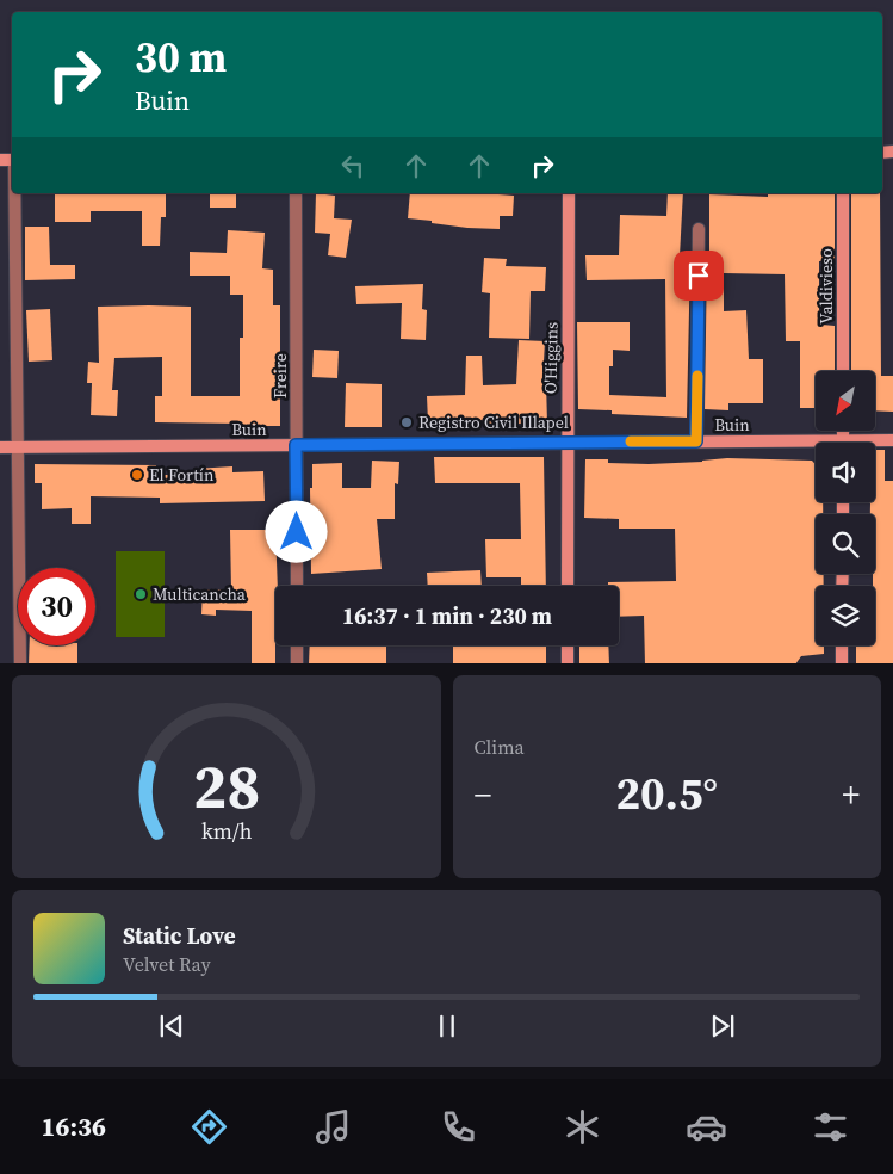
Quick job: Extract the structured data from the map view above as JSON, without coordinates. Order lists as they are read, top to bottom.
{
  "streets": {
    "street": [
      "Valdivieso",
      "O'Higgins",
      "Freire",
      "Buin"
    ]
  },
  "crossings": [
    ["O'Higgins", "Buin"],
    ["Freire", "Buin"]
  ],
  "places": ["Registro Civil Illapel", "El Fortín", "Multicancha"],
  "north": "bottom left",
  "page": {
    "turn": ["30 m", "Buin"],
    "limit": "30",
    "trip": "16:37 · 1 min · 230 m",
    "tile": "Clima",
    "heat": ["−", "20.5°", "+"],
    "song": ["Static Love", "Velvet Ray"],
    "tabs": "16:36",
    "gauge": ["28", "km/h"]
  }
}
